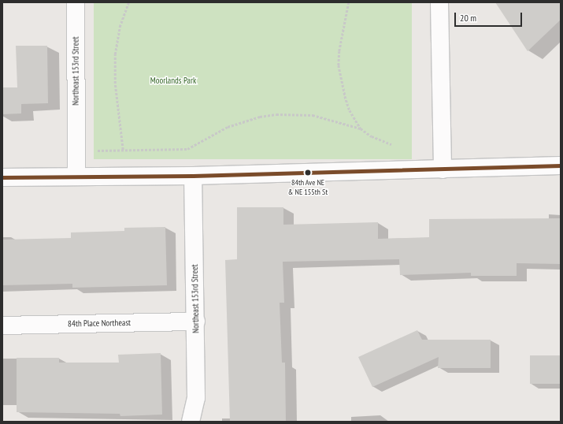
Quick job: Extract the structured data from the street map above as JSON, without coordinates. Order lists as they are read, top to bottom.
{
  "streets": {
    "street": ["Northeast 153rd Street", "84th Place Northeast"]
  },
  "crossings": [
    ["Northeast 153rd Street", "84th Place Northeast"]
  ],
  "parks": ["Moorlands Park"],
  "places": ["84th Ave NE & NE 155th St"],
  "scale_bar": "20 m"
}
